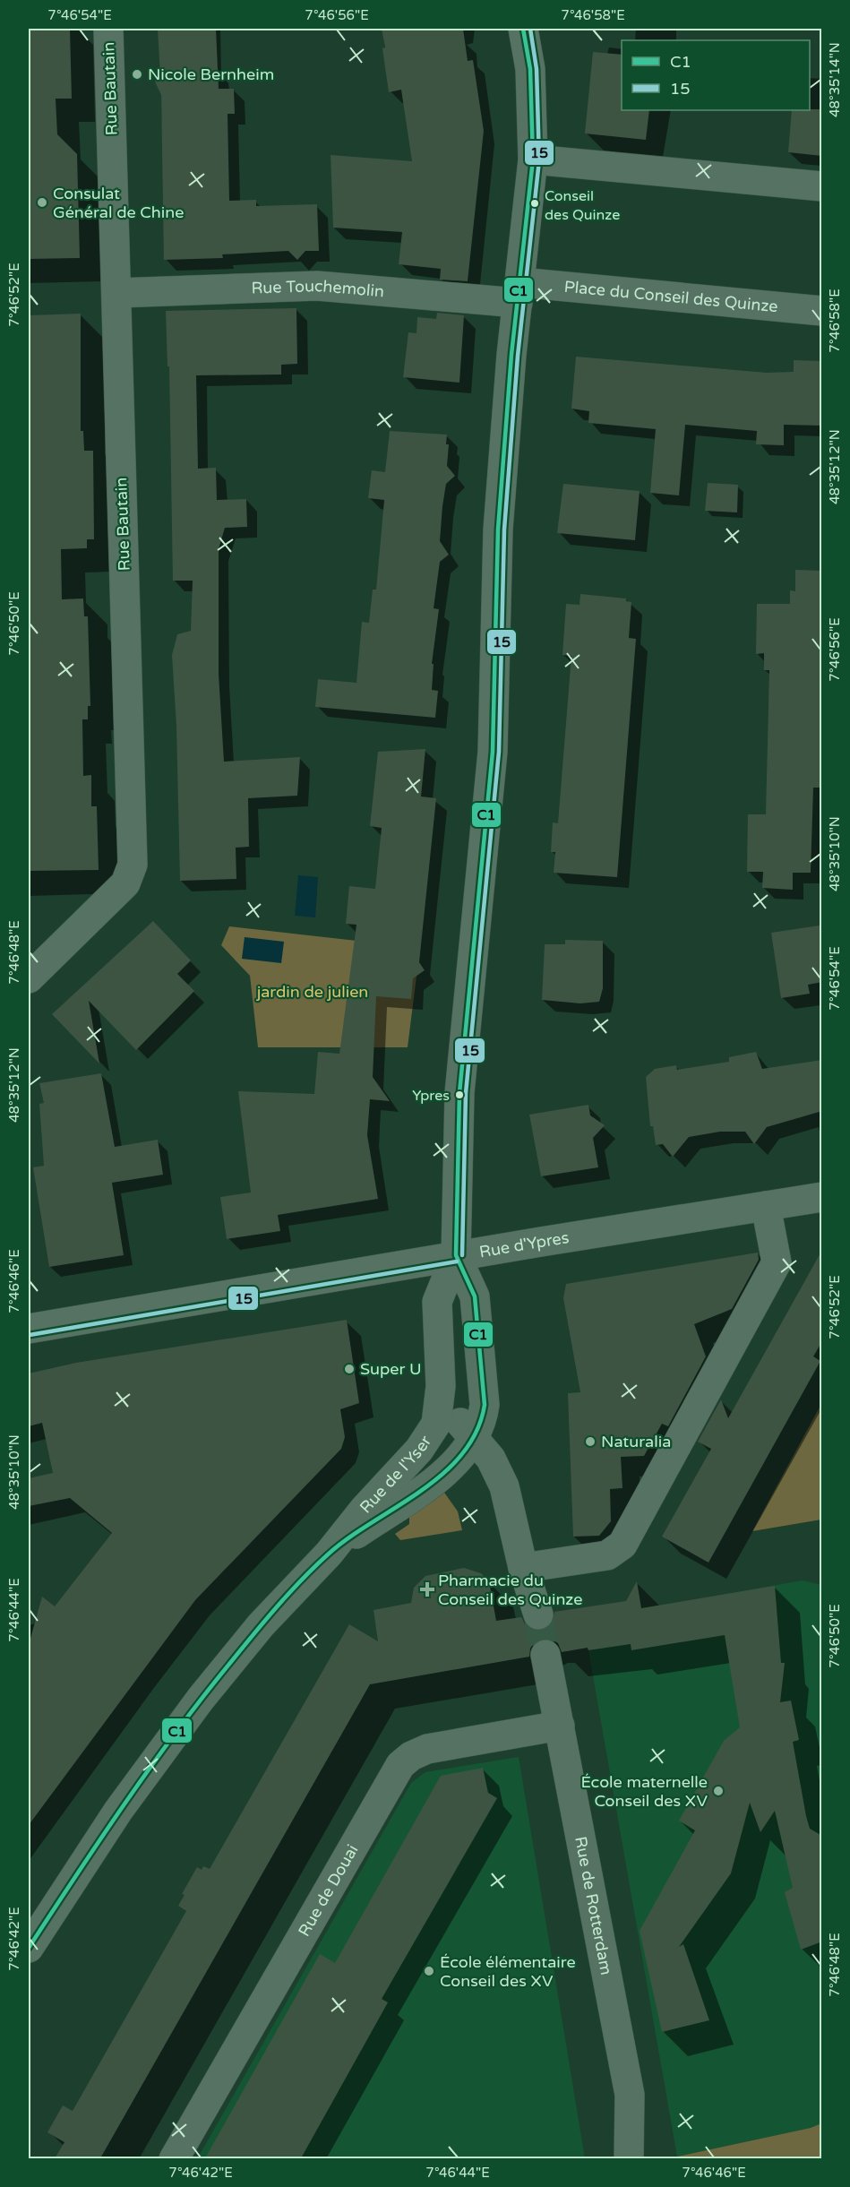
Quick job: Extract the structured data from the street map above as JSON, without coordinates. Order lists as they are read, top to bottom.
{
  "streets": {
    "street": [
      "Rue Bautain",
      "Rue Touchemolin",
      "Place du Conseil des Quinze",
      "Rue d'Ypres",
      "Rue de l'Yser",
      "Rue de Douai",
      "Rue de Rotterdam"
    ]
  },
  "crossings": [
    ["Rue Bautain", "Rue Touchemolin"],
    ["Rue Touchemolin", "Place du Conseil des Quinze"],
    ["Rue d'Ypres", "Rue de l'Yser"],
    ["Rue de Douai", "Rue de Rotterdam"]
  ],
  "parks": ["jardin de julien"],
  "places": {
    "other": [
      "Nicole Bernheim",
      "Consulat Général de Chine",
      "Conseil des Quinze",
      "Ypres",
      "Super U",
      "Naturalia",
      "École maternelle Conseil des XV",
      "École élémentaire Conseil des XV"
    ],
    "health": ["Pharmacie du Conseil des Quinze"]
  },
  "lines": ["transit line C1", "transit line 15"],
  "legend": ["C1", "15"],
  "coordinates": [
    "7°46'54\"E",
    "7°46'56\"E",
    "7°46'58\"E",
    "48°35'14\"N",
    "7°46'52\"E",
    "48°35'12\"N",
    "7°46'50\"E",
    "48°35'10\"N",
    "7°46'48\"E",
    "7°46'46\"E",
    "7°46'44\"E",
    "7°46'42\"E"
  ]
}
